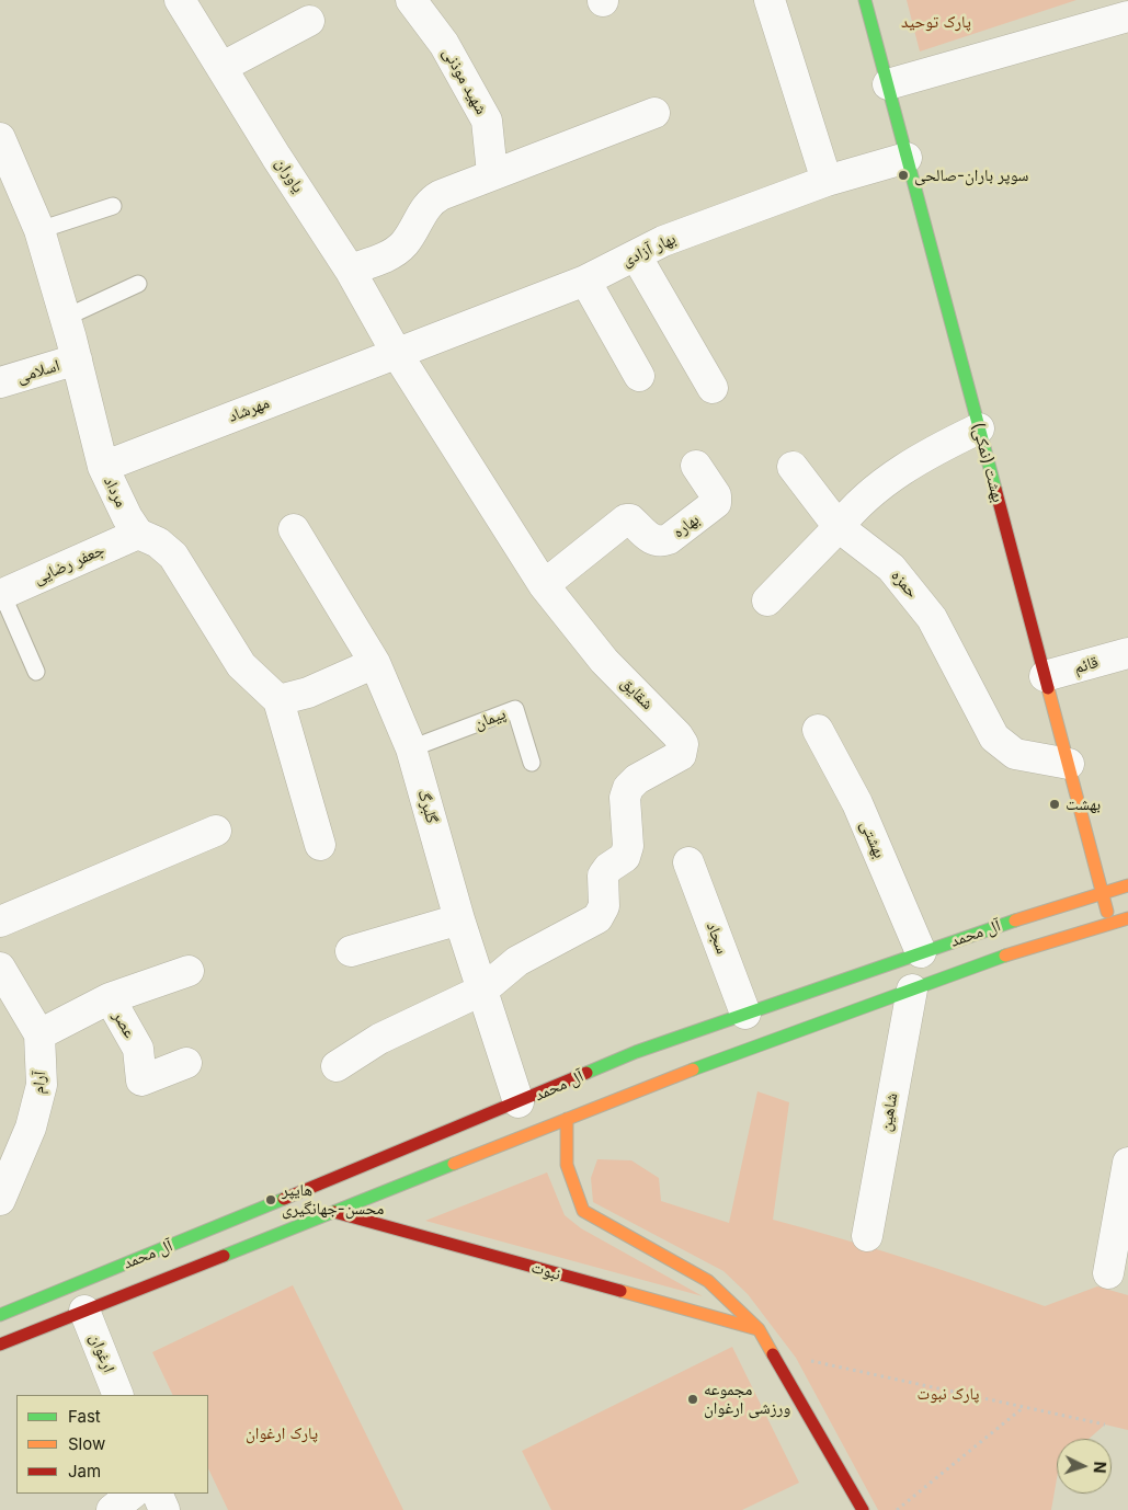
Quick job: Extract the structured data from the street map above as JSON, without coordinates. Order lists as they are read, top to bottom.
{
  "streets": {
    "main road": ["بهشت (نمکی)", "آل محمد", "نبوت"],
    "street": [
      "شهید موذنی",
      "یاوران",
      "بهار آزادی",
      "اسلامی",
      "مهرشاد",
      "مرداد",
      "بهاره",
      "جعفر رضایی",
      "حمزه",
      "قائم",
      "شقایق",
      "گلبرگ",
      "بهشتی",
      "سجاد",
      "عصر",
      "آرام",
      "شاهین",
      "ارغوان"
    ],
    "lane": ["پیمان"]
  },
  "crossings": [
    ["یاوران", "بهار آزادی"],
    ["یاوران", "مهرشاد"],
    ["یاوران", "شقایق"],
    ["بهار آزادی", "مهرشاد"],
    ["بهار آزادی", "بهشت (نمکی)"],
    ["بهار آزادی", "شقایق"],
    ["اسلامی", "مرداد"],
    ["مهرشاد", "مرداد"],
    ["مهرشاد", "شقایق"],
    ["بهشت (نمکی)", "حمزه"],
    ["بهشت (نمکی)", "قائم"],
    ["بهشت (نمکی)", "آل محمد"],
    ["مرداد", "جعفر رضایی"],
    ["بهاره", "شقایق"],
    ["شقایق", "گلبرگ"],
    ["پیمان", "گلبرگ"],
    ["گلبرگ", "آل محمد"],
    ["بهشتی", "آل محمد"],
    ["آل محمد", "سجاد"],
    ["آل محمد", "شاهین"],
    ["آل محمد", "نبوت"],
    ["آل محمد", "ارغوان"],
    ["عصر", "آرام"]
  ],
  "parks": ["پارک توحید", "پارک نبوت", "پارک ارغوان"],
  "places": [
    "سوپر باران-صالحی",
    "بهشت",
    "هایپر محسن-جهانگیری",
    "مجموعه ورزشی ارغوان"
  ],
  "legend": ["Fast", "Slow", "Jam"],
  "north": "right"
}
